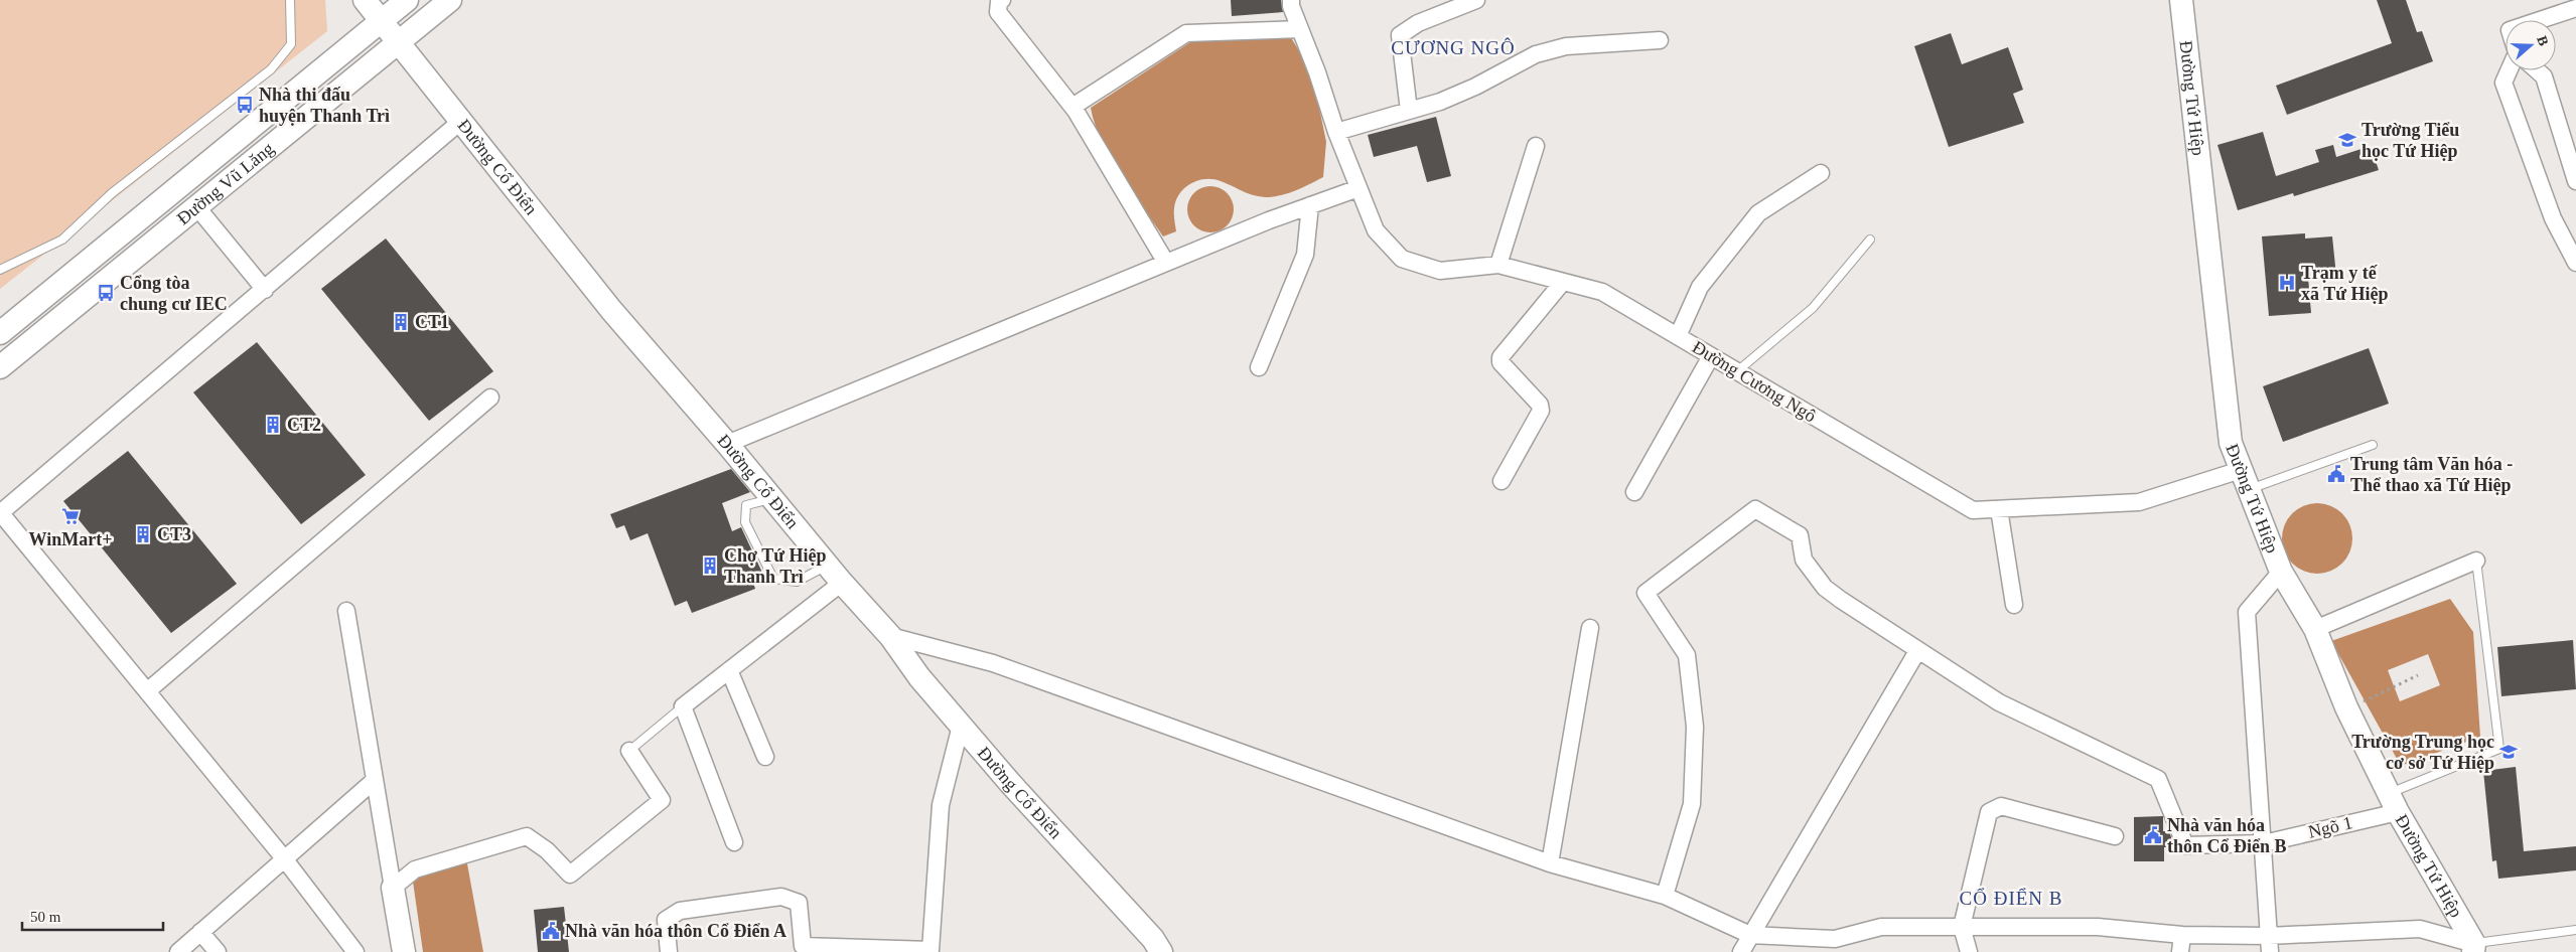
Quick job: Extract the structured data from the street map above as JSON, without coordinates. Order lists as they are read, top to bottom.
{
  "streets": {
    "street": [
      "Đường Tứ Hiệp",
      "Đường Cổ Điển",
      "Đường Vũ Lăng",
      "Đường Cương Ngô",
      "Ngõ 1"
    ]
  },
  "crossings": [
    ["Đường Tứ Hiệp", "Đường Cương Ngô"],
    ["Đường Tứ Hiệp", "Ngõ 1"],
    ["Đường Cổ Điển", "Đường Vũ Lăng"]
  ],
  "districts": ["CƯƠNG NGÔ", "CỔ ĐIỂN B"],
  "places": {
    "bus stop": ["Nhà thi đấu huyện Thanh Trì", "Cổng tòa chung cư IEC"],
    "school or university": ["Trường Tiểu học Tứ Hiệp", "Trường Trung học cơ sở Tứ Hiệp"],
    "hospital": ["Trạm y tế xã Tứ Hiệp"],
    "building": [
      "CT1",
      "CT2",
      "CT3",
      "Chợ Tứ Hiệp Thanh Trì"
    ],
    "public building": ["Trung tâm Văn hóa - Thể thao xã Tứ Hiệp", "Nhà văn hóa thôn Cổ Điển B", "Nhà văn hóa thôn Cổ Điển A"],
    "supermarket": ["WinMart+"]
  },
  "scale_bar": "50 m",
  "north": "right"
}
